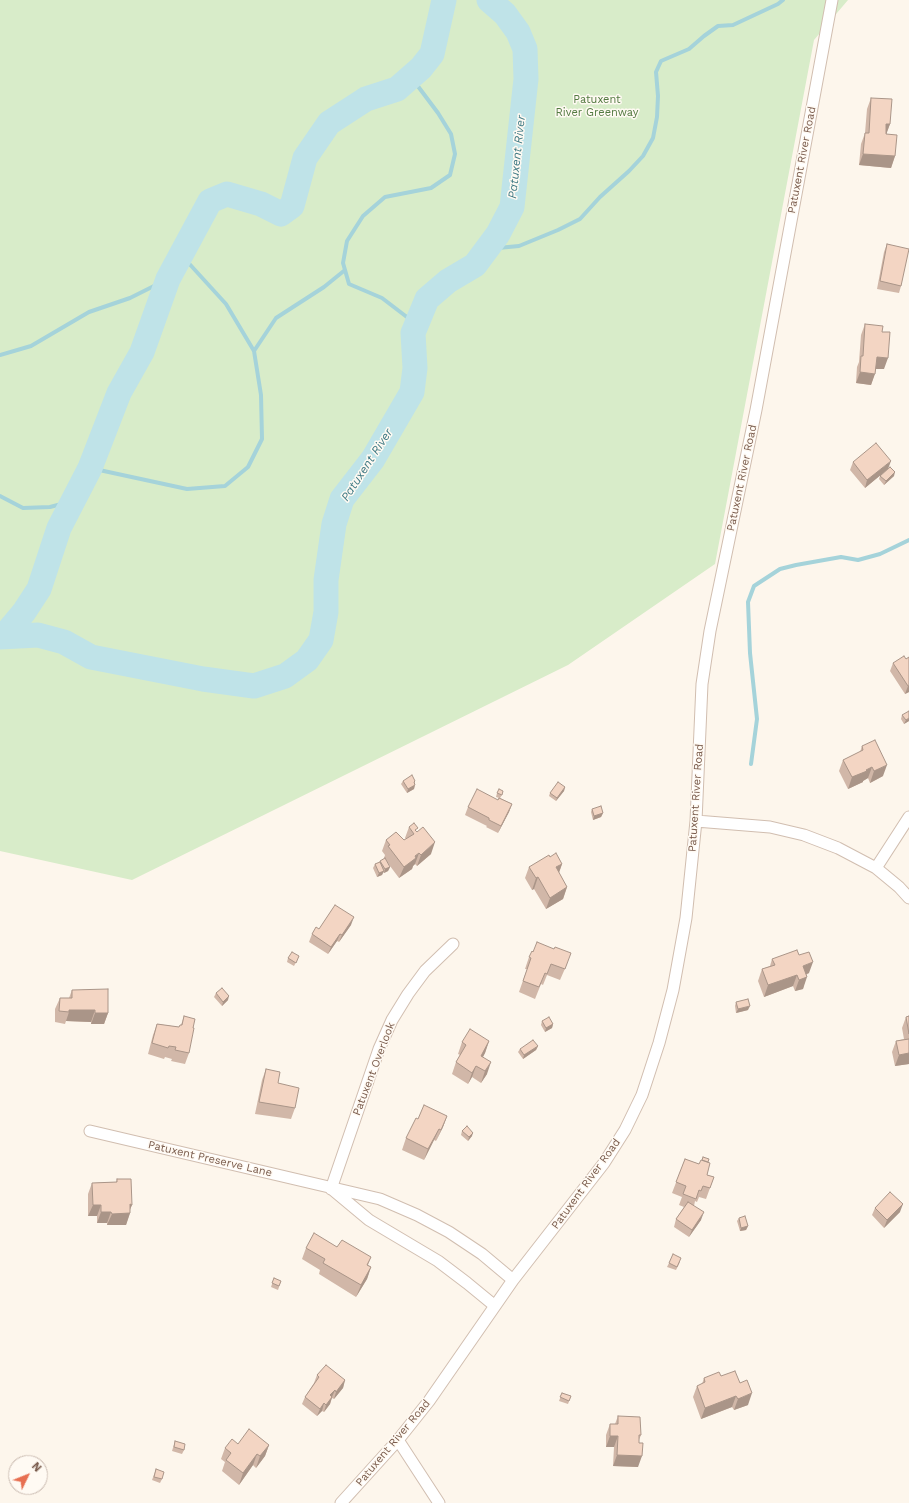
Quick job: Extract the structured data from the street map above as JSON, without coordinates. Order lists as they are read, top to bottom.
{
  "streets": {
    "street": ["Patuxent River Road", "Patuxent Overlook", "Patuxent Preserve Lane"]
  },
  "crossings": [
    ["Patuxent River Road", "Patuxent Preserve Lane"],
    ["Patuxent Overlook", "Patuxent Preserve Lane"]
  ],
  "water": ["Patuxent River"],
  "parks": ["Patuxent River Greenway"],
  "north": "top right"
}
